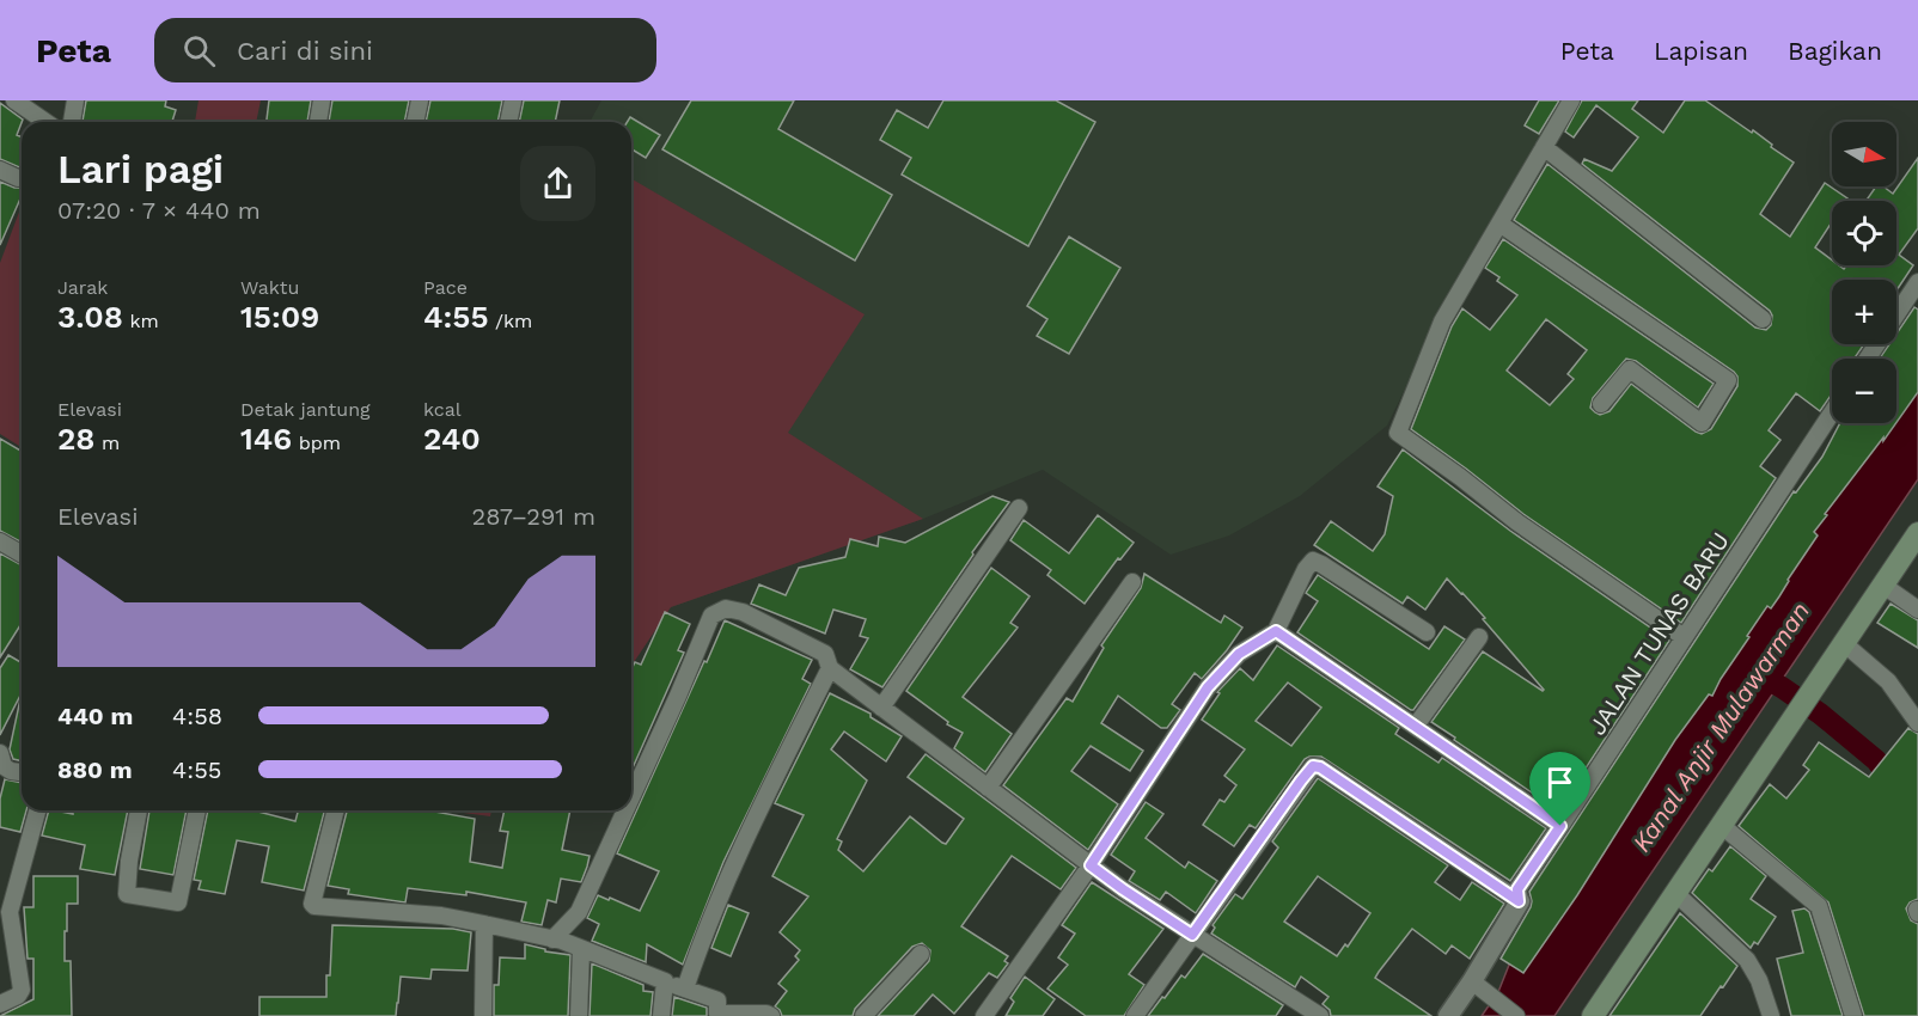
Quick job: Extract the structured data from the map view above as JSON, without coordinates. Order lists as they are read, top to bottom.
{
  "streets": {
    "street": ["JALAN TUNAS BARU"]
  },
  "water": ["Kanal Anjir Mulawarman"],
  "north": "right",
  "page": {
    "header": "Peta",
    "search": "Cari di sini",
    "nav": ["Peta", "Lapisan", "Bagikan"],
    "map_buttons": ["+", "−"],
    "heading": ["Lari pagi", "07:20 · 7 × 440 m"],
    "stats": [
      ["Jarak", "3.08 km"],
      ["Waktu", "15:09"],
      ["Pace", "4:55 /km"],
      ["Elevasi", "28 m"],
      ["Detak jantung", "146 bpm"],
      ["kcal", "240"]
    ],
    "chart": ["Elevasi", "287–291 m"],
    "list": [
      {
        "name": "440 m",
        "note": "4:58"
      },
      {
        "name": "880 m",
        "note": "4:55"
      }
    ]
  }
}
